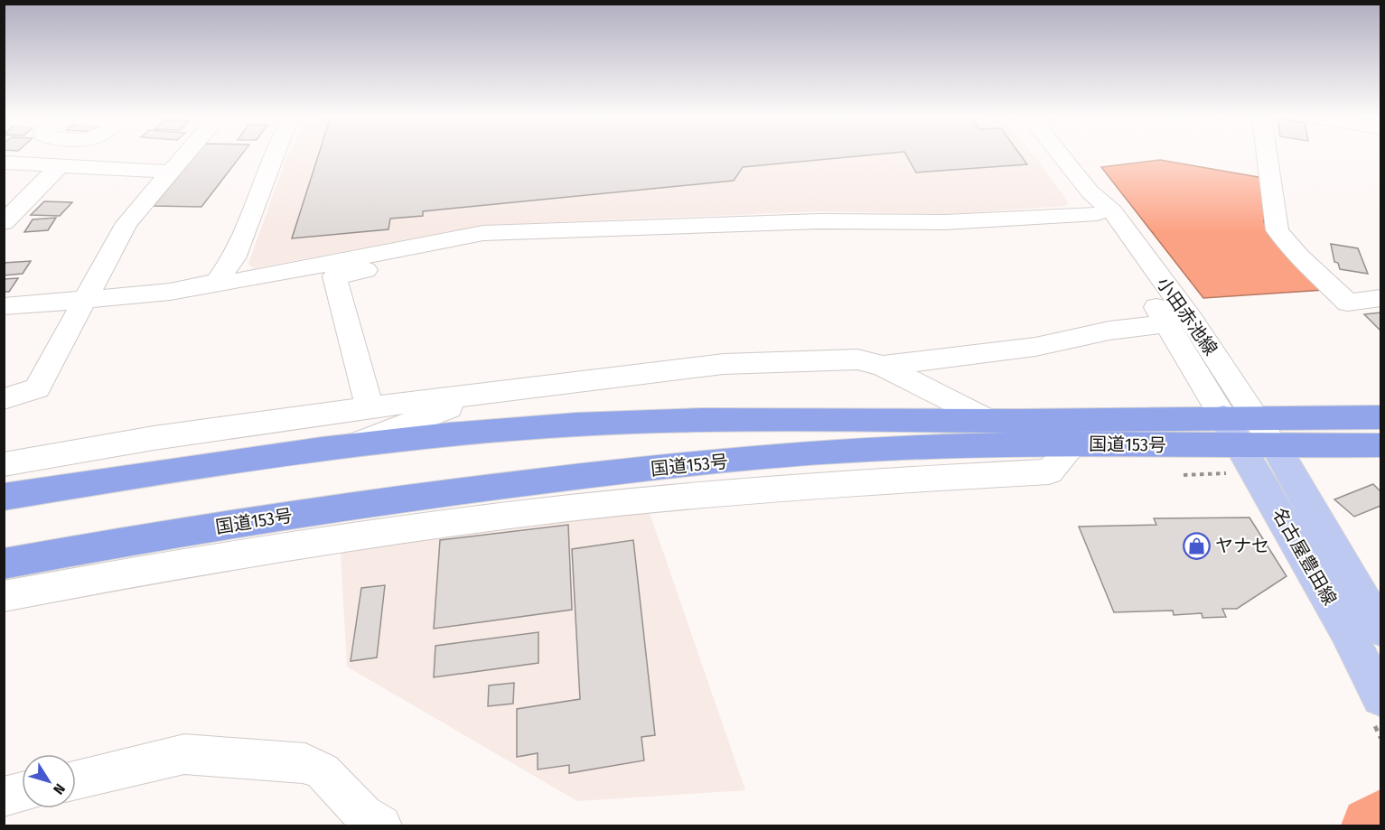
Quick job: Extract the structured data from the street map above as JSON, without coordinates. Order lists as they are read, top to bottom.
{
  "streets": {
    "highway": ["国道153号"],
    "main road": ["名古屋豊田線"],
    "street": ["小田赤池線"]
  },
  "crossings": [
    ["小田赤池線", "国道153号"],
    ["小田赤池線", "名古屋豊田線"],
    ["国道153号", "名古屋豊田線"]
  ],
  "places": {
    "shop": ["ヤナセ"]
  },
  "north": "bottom right"
}
